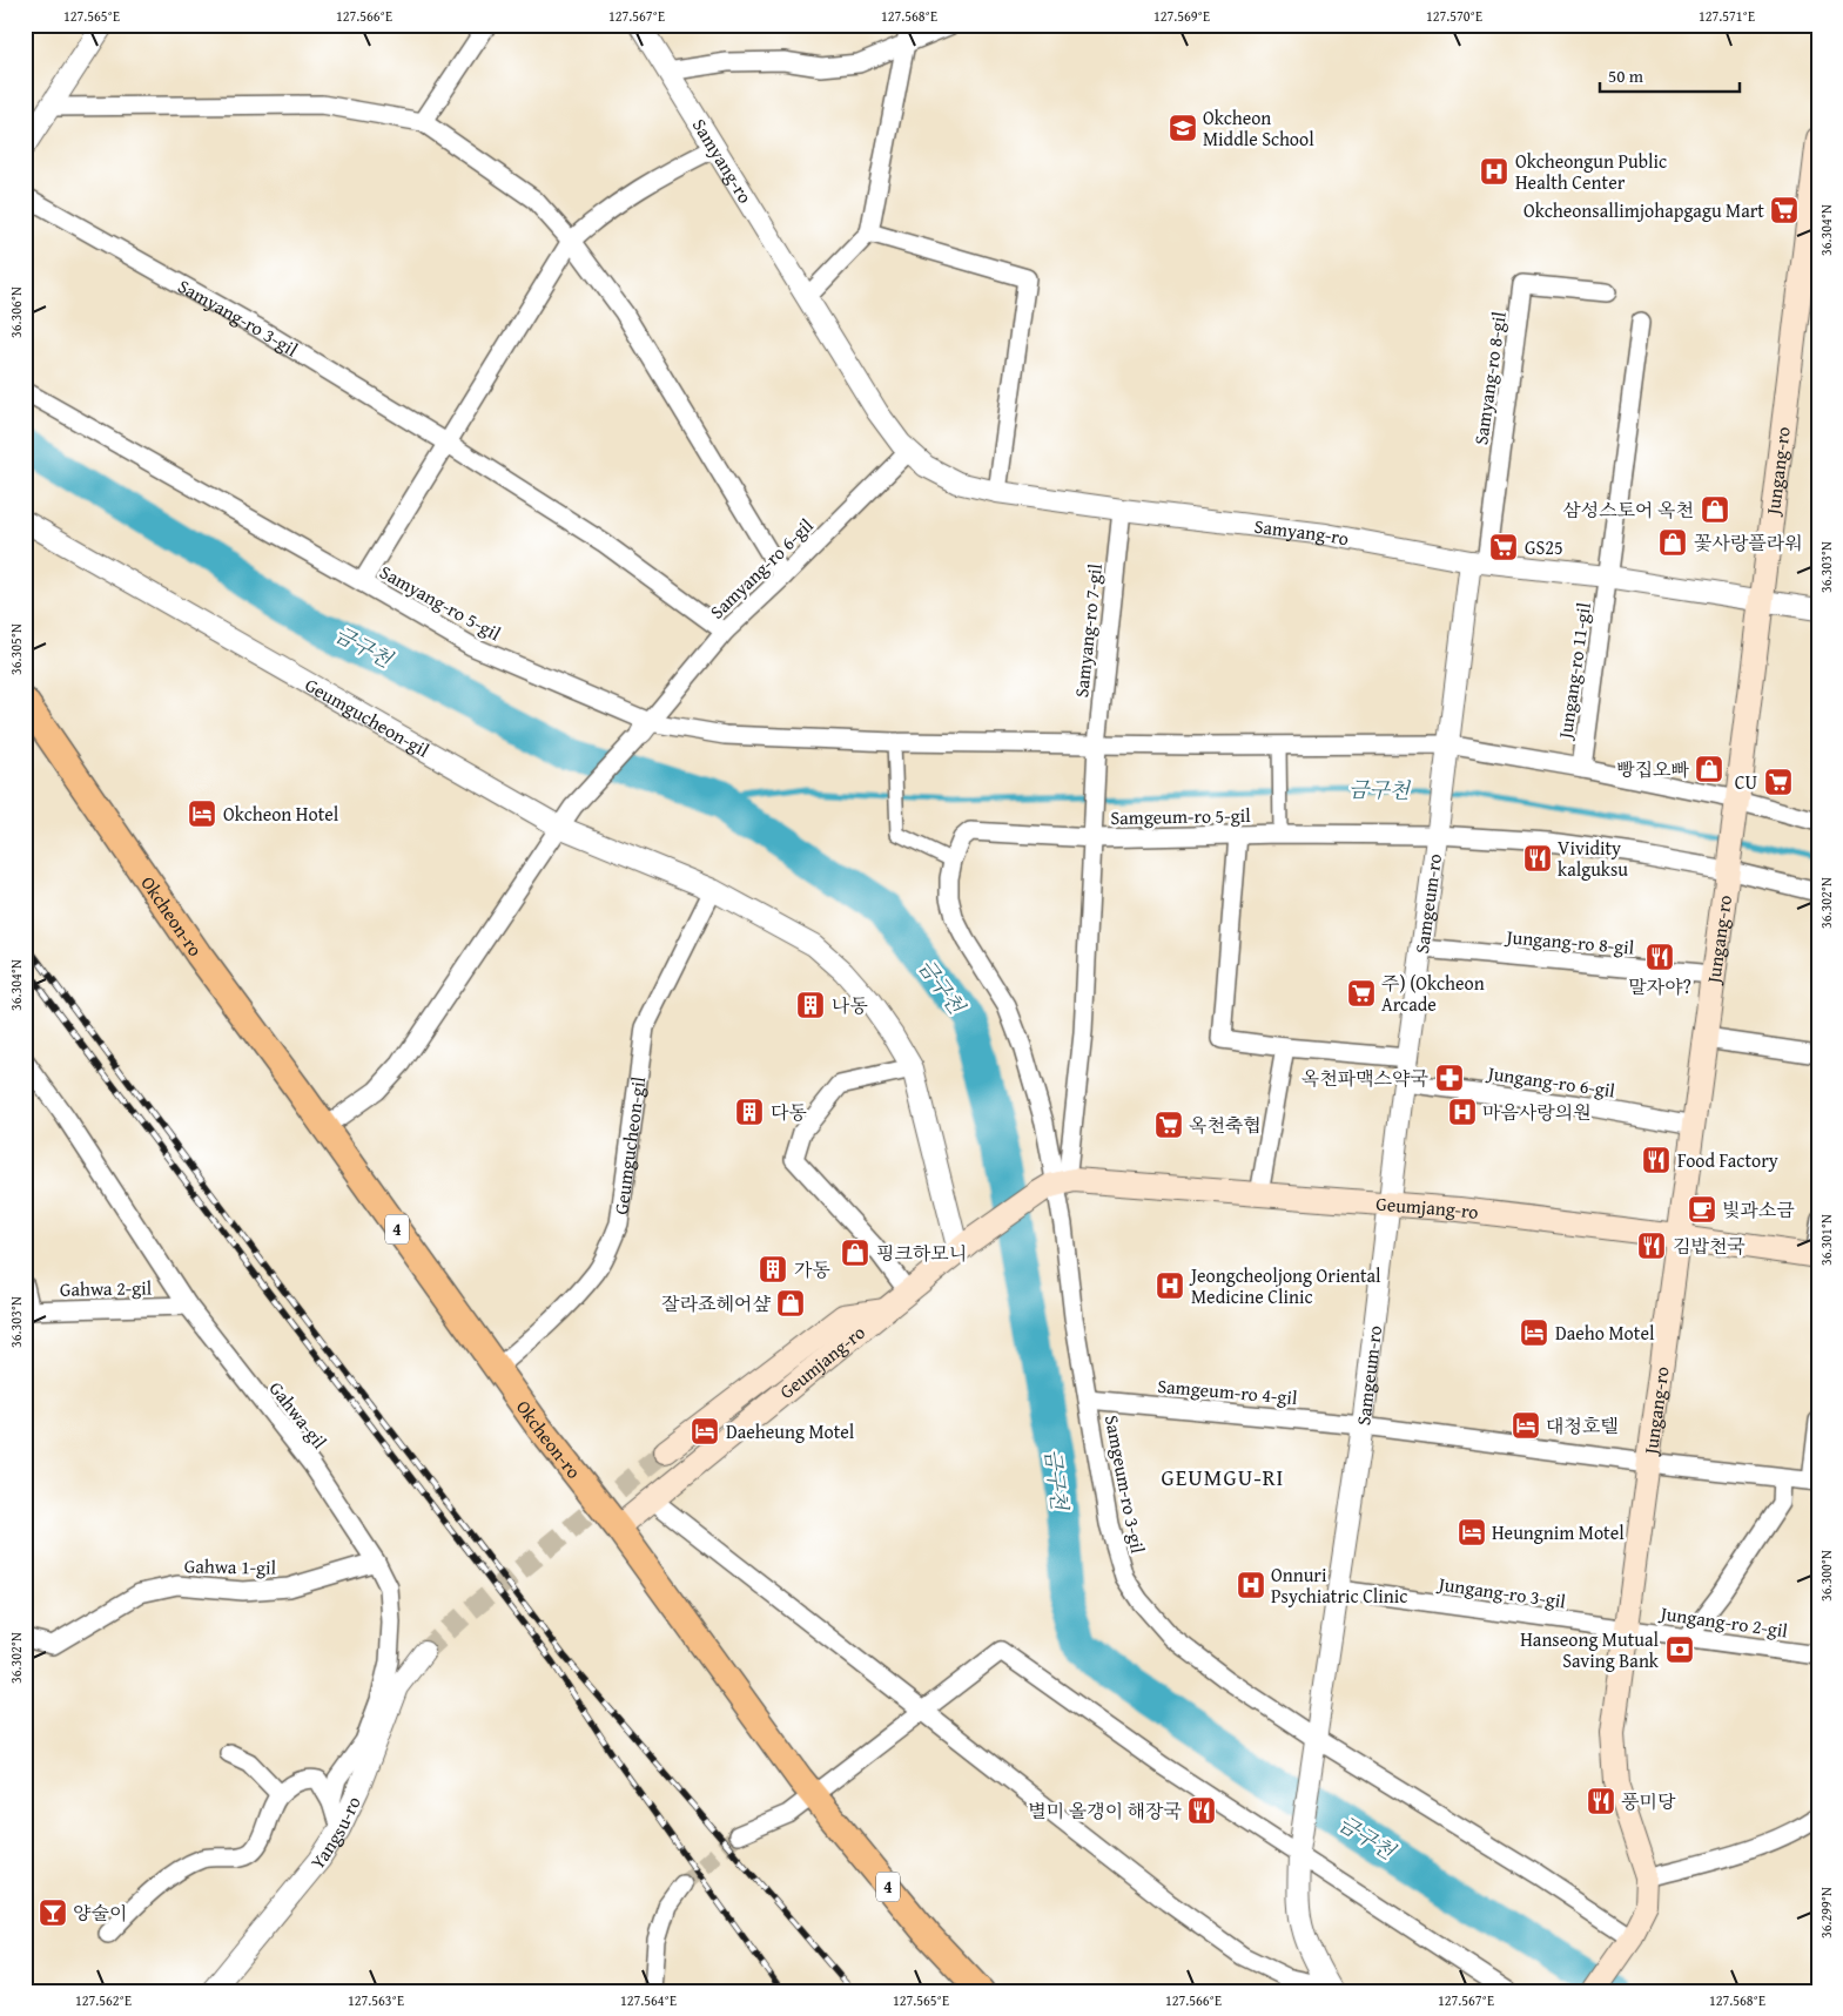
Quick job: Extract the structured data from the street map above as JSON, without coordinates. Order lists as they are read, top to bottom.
{
  "streets": {
    "main road": [
      "Jungang-ro",
      "Okcheon-ro",
      "Geumjang-ro",
      "4"
    ],
    "street": [
      "Samyang-ro",
      "Samyang-ro 3-gil",
      "Samyang-ro 8-gil",
      "Samyang-ro 6-gil",
      "Samyang-ro 5-gil",
      "Samyang-ro 7-gil",
      "Jungang-ro 11-gil",
      "Geumgucheon-gil",
      "Samgeum-ro 5-gil",
      "Samgeum-ro",
      "Jungang-ro 8-gil",
      "Jungang-ro 6-gil",
      "Gahwa 2-gil",
      "Samgeum-ro 4-gil",
      "Gahwa-gil",
      "Samgeum-ro 3-gil",
      "Gahwa 1-gil",
      "Jungang-ro 3-gil",
      "Jungang-ro 2-gil",
      "Yangsu-ro"
    ]
  },
  "crossings": [
    ["Samyang-ro", "Samyang-ro 8-gil"],
    ["Samyang-ro", "Jungang-ro"],
    ["Samyang-ro", "Samyang-ro 6-gil"],
    ["Samyang-ro", "Samyang-ro 5-gil"],
    ["Samyang-ro", "Samyang-ro 7-gil"],
    ["Samyang-ro", "Jungang-ro 11-gil"],
    ["Samyang-ro 3-gil", "Samyang-ro 5-gil"],
    ["Jungang-ro", "Jungang-ro 11-gil"],
    ["Jungang-ro", "Samgeum-ro 5-gil"],
    ["Jungang-ro", "Samgeum-ro"],
    ["Jungang-ro", "Jungang-ro 8-gil"],
    ["Jungang-ro", "Jungang-ro 6-gil"],
    ["Jungang-ro", "Geumjang-ro"],
    ["Jungang-ro", "Samgeum-ro 4-gil"],
    ["Jungang-ro", "Samgeum-ro 3-gil"],
    ["Jungang-ro", "Jungang-ro 3-gil"],
    ["Jungang-ro", "Jungang-ro 2-gil"],
    ["Samyang-ro 6-gil", "Samyang-ro 5-gil"],
    ["Samyang-ro 6-gil", "Geumgucheon-gil"],
    ["Samyang-ro 5-gil", "Samyang-ro 7-gil"],
    ["Samyang-ro 5-gil", "Jungang-ro 11-gil"],
    ["Samyang-ro 7-gil", "Jungang-ro 11-gil"],
    ["Samyang-ro 7-gil", "Samgeum-ro 5-gil"],
    ["Jungang-ro 11-gil", "Samgeum-ro"],
    ["Geumgucheon-gil", "Okcheon-ro"],
    ["Geumgucheon-gil", "Geumjang-ro"],
    ["Samgeum-ro 5-gil", "Samgeum-ro"],
    ["Samgeum-ro 5-gil", "Geumjang-ro"],
    ["Samgeum-ro 5-gil", "Samgeum-ro 3-gil"],
    ["Samgeum-ro", "Jungang-ro 8-gil"],
    ["Samgeum-ro", "Jungang-ro 6-gil"],
    ["Samgeum-ro", "Geumjang-ro"],
    ["Samgeum-ro", "Samgeum-ro 4-gil"],
    ["Samgeum-ro", "Samgeum-ro 3-gil"],
    ["Samgeum-ro", "Jungang-ro 3-gil"],
    ["Okcheon-ro", "Geumjang-ro"],
    ["Okcheon-ro", "4"],
    ["Geumjang-ro", "Samgeum-ro 3-gil"],
    ["Gahwa 2-gil", "Gahwa-gil"],
    ["Samgeum-ro 4-gil", "Samgeum-ro 3-gil"],
    ["Gahwa-gil", "Gahwa 1-gil"],
    ["Jungang-ro 3-gil", "Jungang-ro 2-gil"]
  ],
  "districts": ["GEUMGU-RI"],
  "water": ["금구천"],
  "places": {
    "school or university": ["Okcheon Middle School"],
    "hospital": [
      "Okcheongun Public Health Center",
      "마음사랑의원",
      "Jeongcheoljong Oriental Medicine Clinic",
      "Onnuri Psychiatric Clinic"
    ],
    "supermarket": [
      "Okcheonsallimjohapgagu Mart",
      "GS25",
      "CU",
      "주) (Okcheon Arcade",
      "옥천축협"
    ],
    "shop": [
      "삼성스토어 옥천",
      "꽃사랑플라워",
      "빵집오빠",
      "핑크하모니",
      "잘라죠헤어샾"
    ],
    "hotel": [
      "Okcheon Hotel",
      "Daeho Motel",
      "대청호텔",
      "Daeheung Motel",
      "Heungnim Motel"
    ],
    "restaurant": [
      "Vividity kalguksu",
      "말자야?",
      "Food Factory",
      "김밥천국",
      "풍미당",
      "별미 올갱이 해장국"
    ],
    "building": ["나동", "다동", "가동"],
    "pharmacy": ["옥천파맥스약국"],
    "cafe": ["빛과소금"],
    "bank": ["Hanseong Mutual Saving Bank"],
    "bar": ["양술이"]
  },
  "scale_bar": "50 m",
  "coordinates": [
    "127.565°E",
    "127.566°E",
    "127.567°E",
    "127.568°E",
    "127.569°E",
    "127.570°E",
    "127.571°E",
    "36.304°N",
    "36.306°N",
    "36.303°N",
    "36.305°N",
    "36.302°N",
    "36.301°N",
    "36.300°N",
    "36.299°N",
    "127.562°E",
    "127.563°E",
    "127.564°E"
  ]
}
